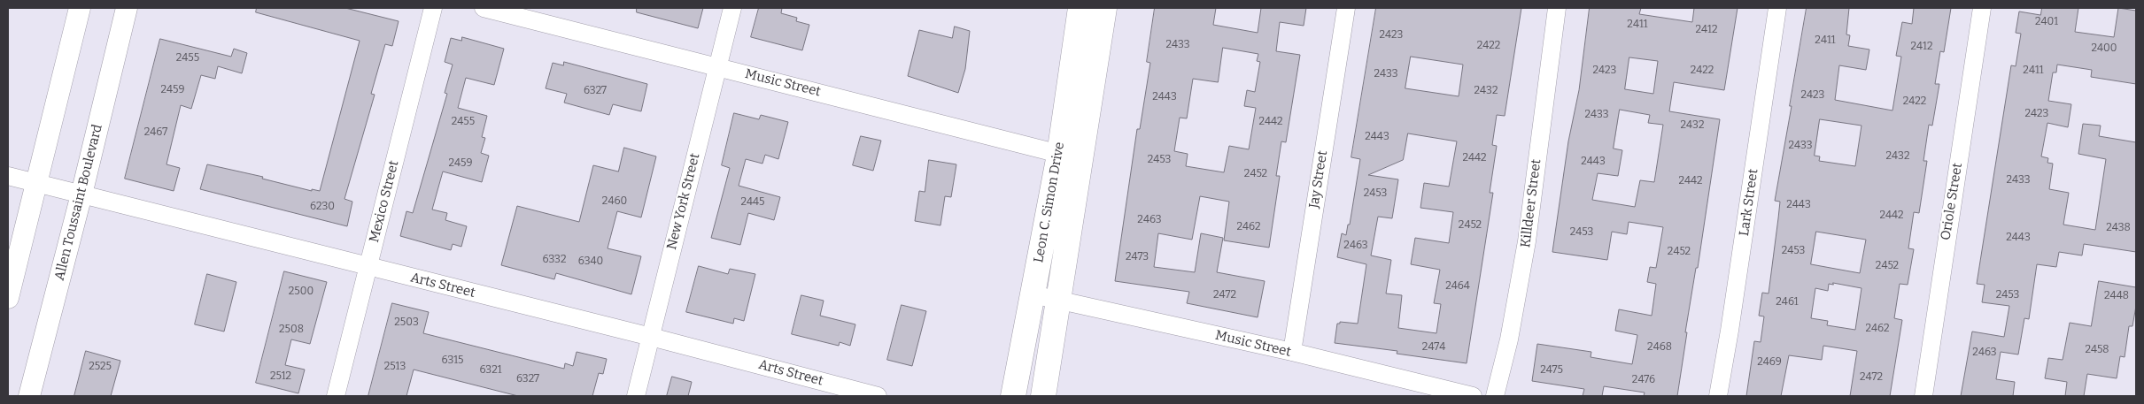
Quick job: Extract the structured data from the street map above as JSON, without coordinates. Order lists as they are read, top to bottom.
{
  "streets": {
    "main road": ["Leon C. Simon Drive"],
    "street": [
      "Music Street",
      "Jay Street",
      "Mexico Street",
      "New York Street",
      "Oriole Street",
      "Allen Toussaint Boulevard",
      "Lark Street",
      "Killdeer Street",
      "Arts Street"
    ]
  },
  "crossings": [
    ["Music Street", "Jay Street"],
    ["Music Street", "New York Street"],
    ["Music Street", "Leon C. Simon Drive"],
    ["Mexico Street", "Arts Street"],
    ["New York Street", "Arts Street"],
    ["Allen Toussaint Boulevard", "Arts Street"]
  ],
  "house_numbers": [
    "2401",
    "2411",
    "2412",
    "2423",
    "2411",
    "2433",
    "2422",
    "2412",
    "2400",
    "2455",
    "2423",
    "2422",
    "2411",
    "2433",
    "2459",
    "6327",
    "2432",
    "2423",
    "2443",
    "2422",
    "2423",
    "2433",
    "2455",
    "2442",
    "2432",
    "2467",
    "2443",
    "2433",
    "2432",
    "2442",
    "2453",
    "2443",
    "2459",
    "2452",
    "2433",
    "2442",
    "2453",
    "2460",
    "2445",
    "2443",
    "6230",
    "2442",
    "2463",
    "2452",
    "2462",
    "2438",
    "2453",
    "2443",
    "2463",
    "2453",
    "2452",
    "2473",
    "6332",
    "6340",
    "2452",
    "2464",
    "2500",
    "2472",
    "2453",
    "2448",
    "2461",
    "2503",
    "2462",
    "2508",
    "2474",
    "2468",
    "2458",
    "2463",
    "6315",
    "2469",
    "2525",
    "2513",
    "6321",
    "2475",
    "2512",
    "2472",
    "6327",
    "2476"
  ]
}
